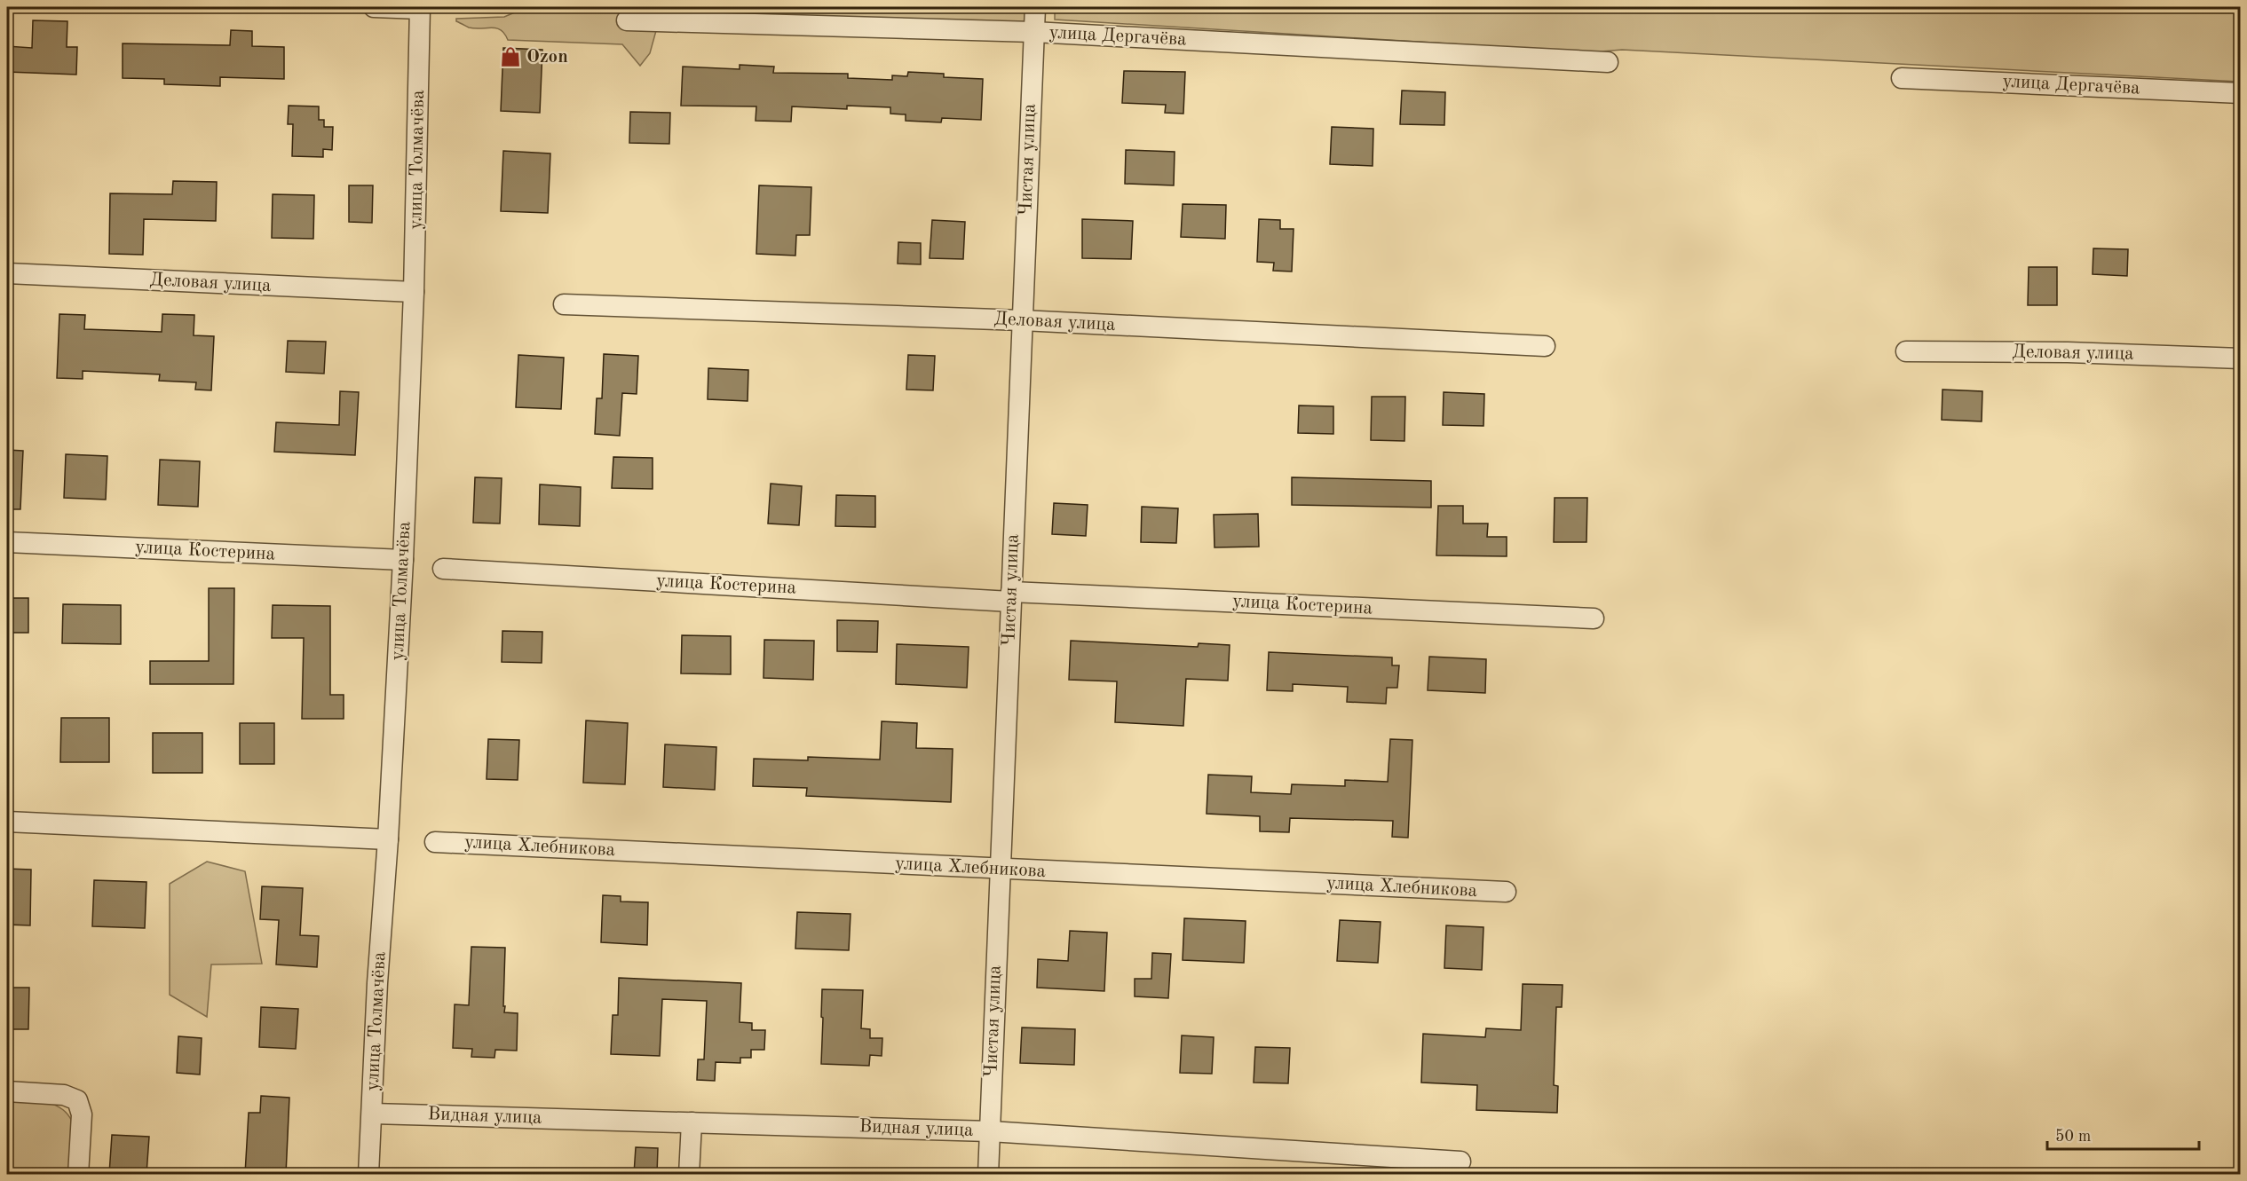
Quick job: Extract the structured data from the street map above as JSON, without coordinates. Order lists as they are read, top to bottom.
{
  "streets": {
    "street": [
      "улица Дергачёва",
      "улица Толмачёва",
      "Чистая улица",
      "Деловая улица",
      "улица Костерина",
      "улица Хлебникова",
      "Видная улица"
    ]
  },
  "crossings": [
    ["улица Дергачёва", "Чистая улица"],
    ["улица Толмачёва", "Деловая улица"],
    ["улица Толмачёва", "улица Костерина"],
    ["улица Толмачёва", "Видная улица"],
    ["Чистая улица", "Деловая улица"],
    ["Чистая улица", "улица Костерина"],
    ["Чистая улица", "улица Хлебникова"],
    ["Чистая улица", "Видная улица"]
  ],
  "places": {
    "shop": ["Ozon"]
  },
  "scale_bar": "50 m"
}
